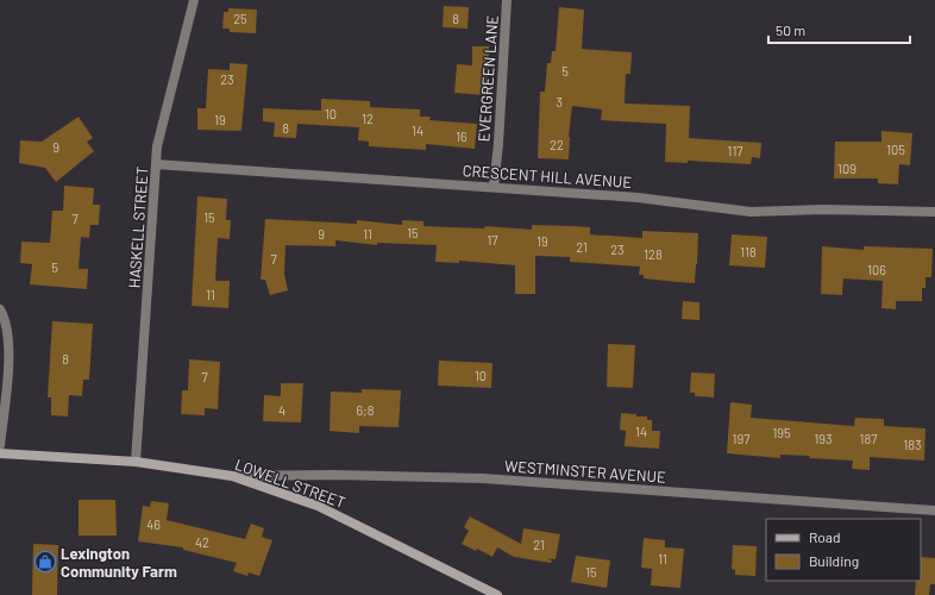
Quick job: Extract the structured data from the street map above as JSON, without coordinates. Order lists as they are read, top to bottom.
{
  "streets": {
    "main road": ["LOWELL STREET"],
    "street": [
      "EVERGREEN LANE",
      "CRESCENT HILL AVENUE",
      "HASKELL STREET",
      "WESTMINSTER AVENUE"
    ]
  },
  "crossings": [
    ["EVERGREEN LANE", "CRESCENT HILL AVENUE"],
    ["CRESCENT HILL AVENUE", "HASKELL STREET"],
    ["HASKELL STREET", "LOWELL STREET"],
    ["WESTMINSTER AVENUE", "LOWELL STREET"]
  ],
  "places": {
    "shop": ["Lexington Community Farm"]
  },
  "house_numbers": [
    "25",
    "8",
    "5",
    "23",
    "3",
    "10",
    "12",
    "19",
    "8",
    "14",
    "16",
    "22",
    "9",
    "105",
    "117",
    "109",
    "15",
    "7",
    "15",
    "9",
    "11",
    "17",
    "19",
    "21",
    "23",
    "118",
    "128",
    "7",
    "5",
    "106",
    "11",
    "8",
    "10",
    "7",
    "4",
    "6;8",
    "14",
    "195",
    "197",
    "193",
    "187",
    "183",
    "46",
    "42",
    "21",
    "11",
    "15"
  ],
  "legend": ["Road", "Building"],
  "scale_bar": "50 m"
}
